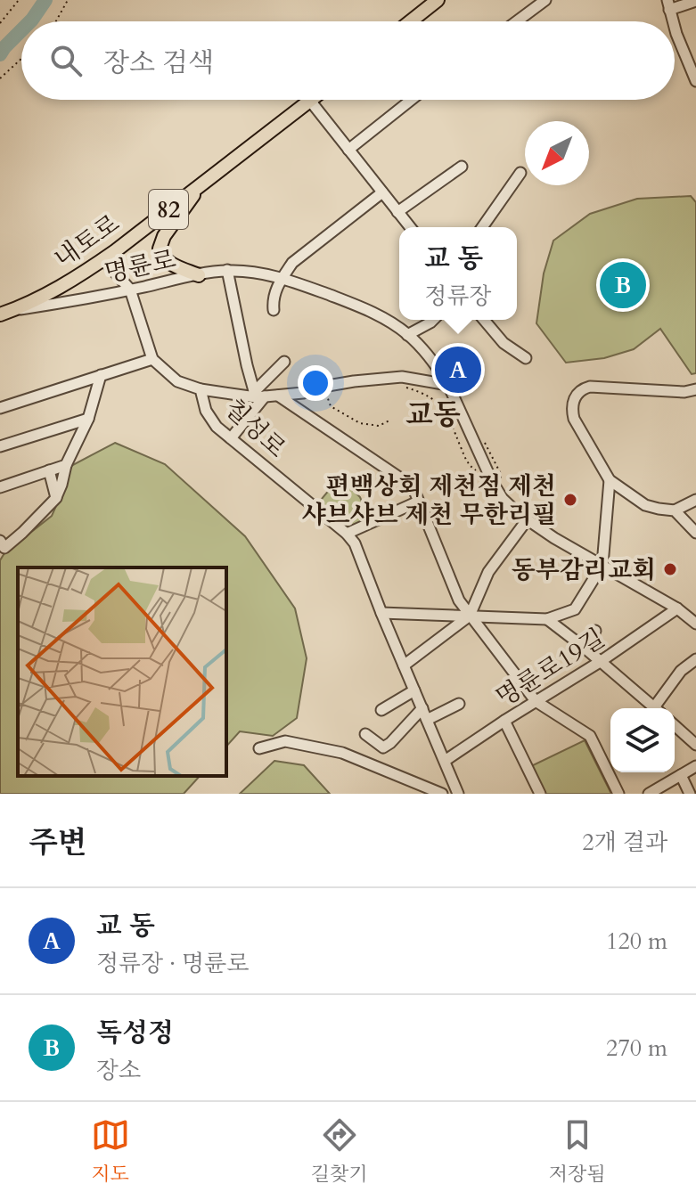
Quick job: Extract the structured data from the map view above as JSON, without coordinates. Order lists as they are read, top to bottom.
{
  "streets": {
    "main road": ["82", "내토로"],
    "street": ["명륜로", "칠성로", "명륜로19길"]
  },
  "crossings": [
    ["내토로", "명륜로"],
    ["명륜로", "명륜로19길"],
    ["칠성로", "명륜로19길"]
  ],
  "districts": ["교동"],
  "places": ["편백상회 제천점 제천 샤브샤브 제천 무한리필", "동부감리교회"],
  "north": "bottom left",
  "page": {
    "search": "장소 검색",
    "popup": ["교 동", "정류장"],
    "pins": ["B", "A"],
    "heading": ["주변", "2개 결과"],
    "list": [
      {
        "mark": "A",
        "name": "교 동",
        "note": "정류장 · 명륜로",
        "value": "120 m"
      },
      {
        "mark": "B",
        "name": "독성정",
        "note": "장소",
        "value": "270 m"
      }
    ],
    "nav": ["지도", "길찾기", "저장됨"]
  }
}
